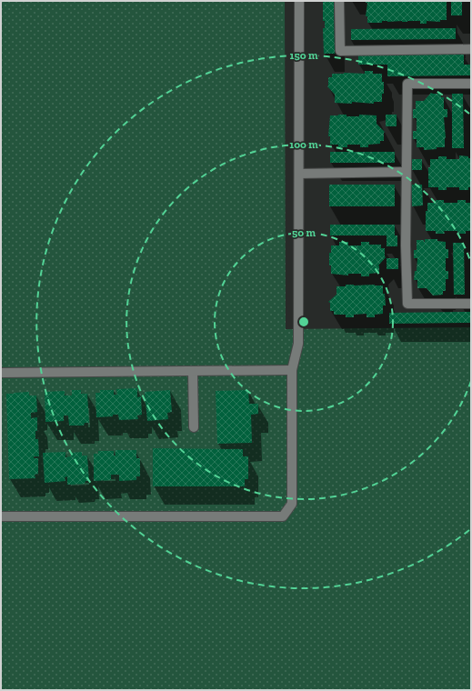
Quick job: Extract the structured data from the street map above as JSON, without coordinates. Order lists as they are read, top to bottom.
{
  "rings": ["150 m", "100 m", "50 m"]
}
